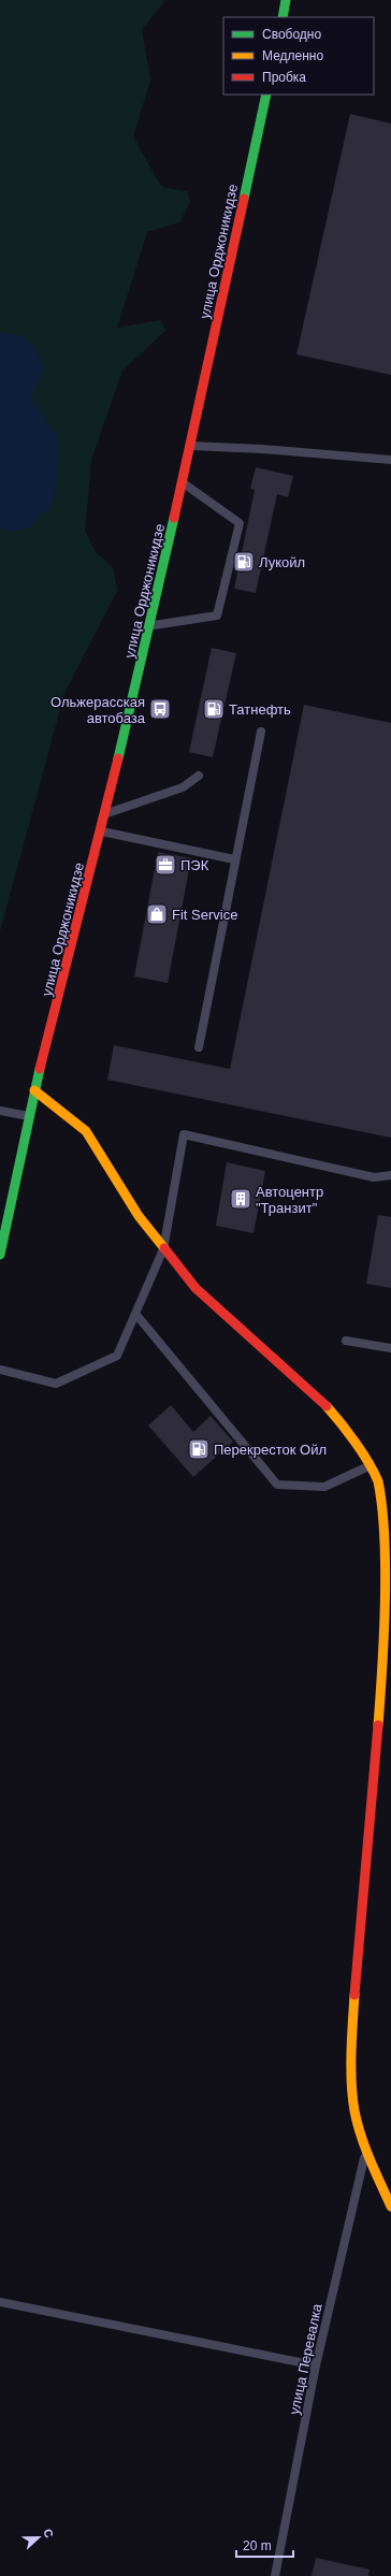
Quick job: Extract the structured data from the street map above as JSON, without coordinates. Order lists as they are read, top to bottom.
{
  "streets": {
    "street": ["улица Орджоникидзе"],
    "lane": ["улица Перевалка"]
  },
  "places": {
    "fuel station": ["Лукойл", "Татнефть", "Перекресток Ойл"],
    "bus stop": ["Ольжерасская автобаза"],
    "office": ["ПЭК"],
    "shop": ["Fit Service"],
    "building": ["Автоцентр \"Транзит\""]
  },
  "legend": ["Свободно", "Медленно", "Пробка"],
  "scale_bar": "20 m",
  "north": "right"
}
